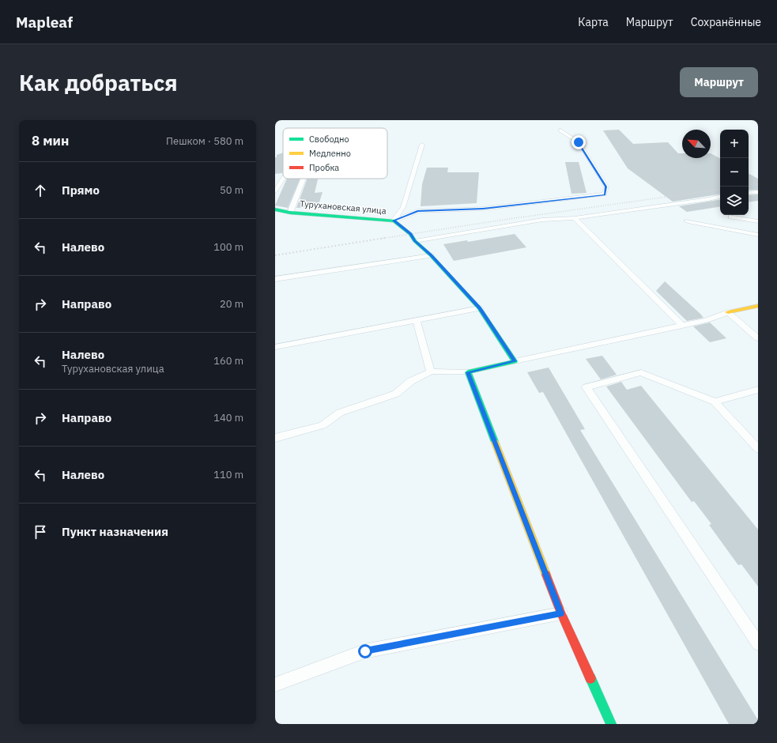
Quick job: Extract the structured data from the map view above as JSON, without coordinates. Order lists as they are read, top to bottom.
{
  "streets": {
    "street": ["Турухановская улица"]
  },
  "legend": ["Свободно", "Медленно", "Пробка"],
  "north": "top left",
  "page": {
    "header": "Mapleaf",
    "nav": ["Карта", "Маршрут", "Сохранённые"],
    "buttons": "Маршрут",
    "title": "Как добраться",
    "heading": ["8 мин", "Пешком · 580 m"],
    "map_buttons": ["+", "−"],
    "list": [
      ["Прямо", "50 m"],
      ["Налево", "100 m"],
      ["Направо", "20 m"],
      ["Налево", "Турухановская улица", "160 m"],
      ["Направо", "140 m"],
      ["Налево", "110 m"],
      "Пункт назначения"
    ]
  }
}
